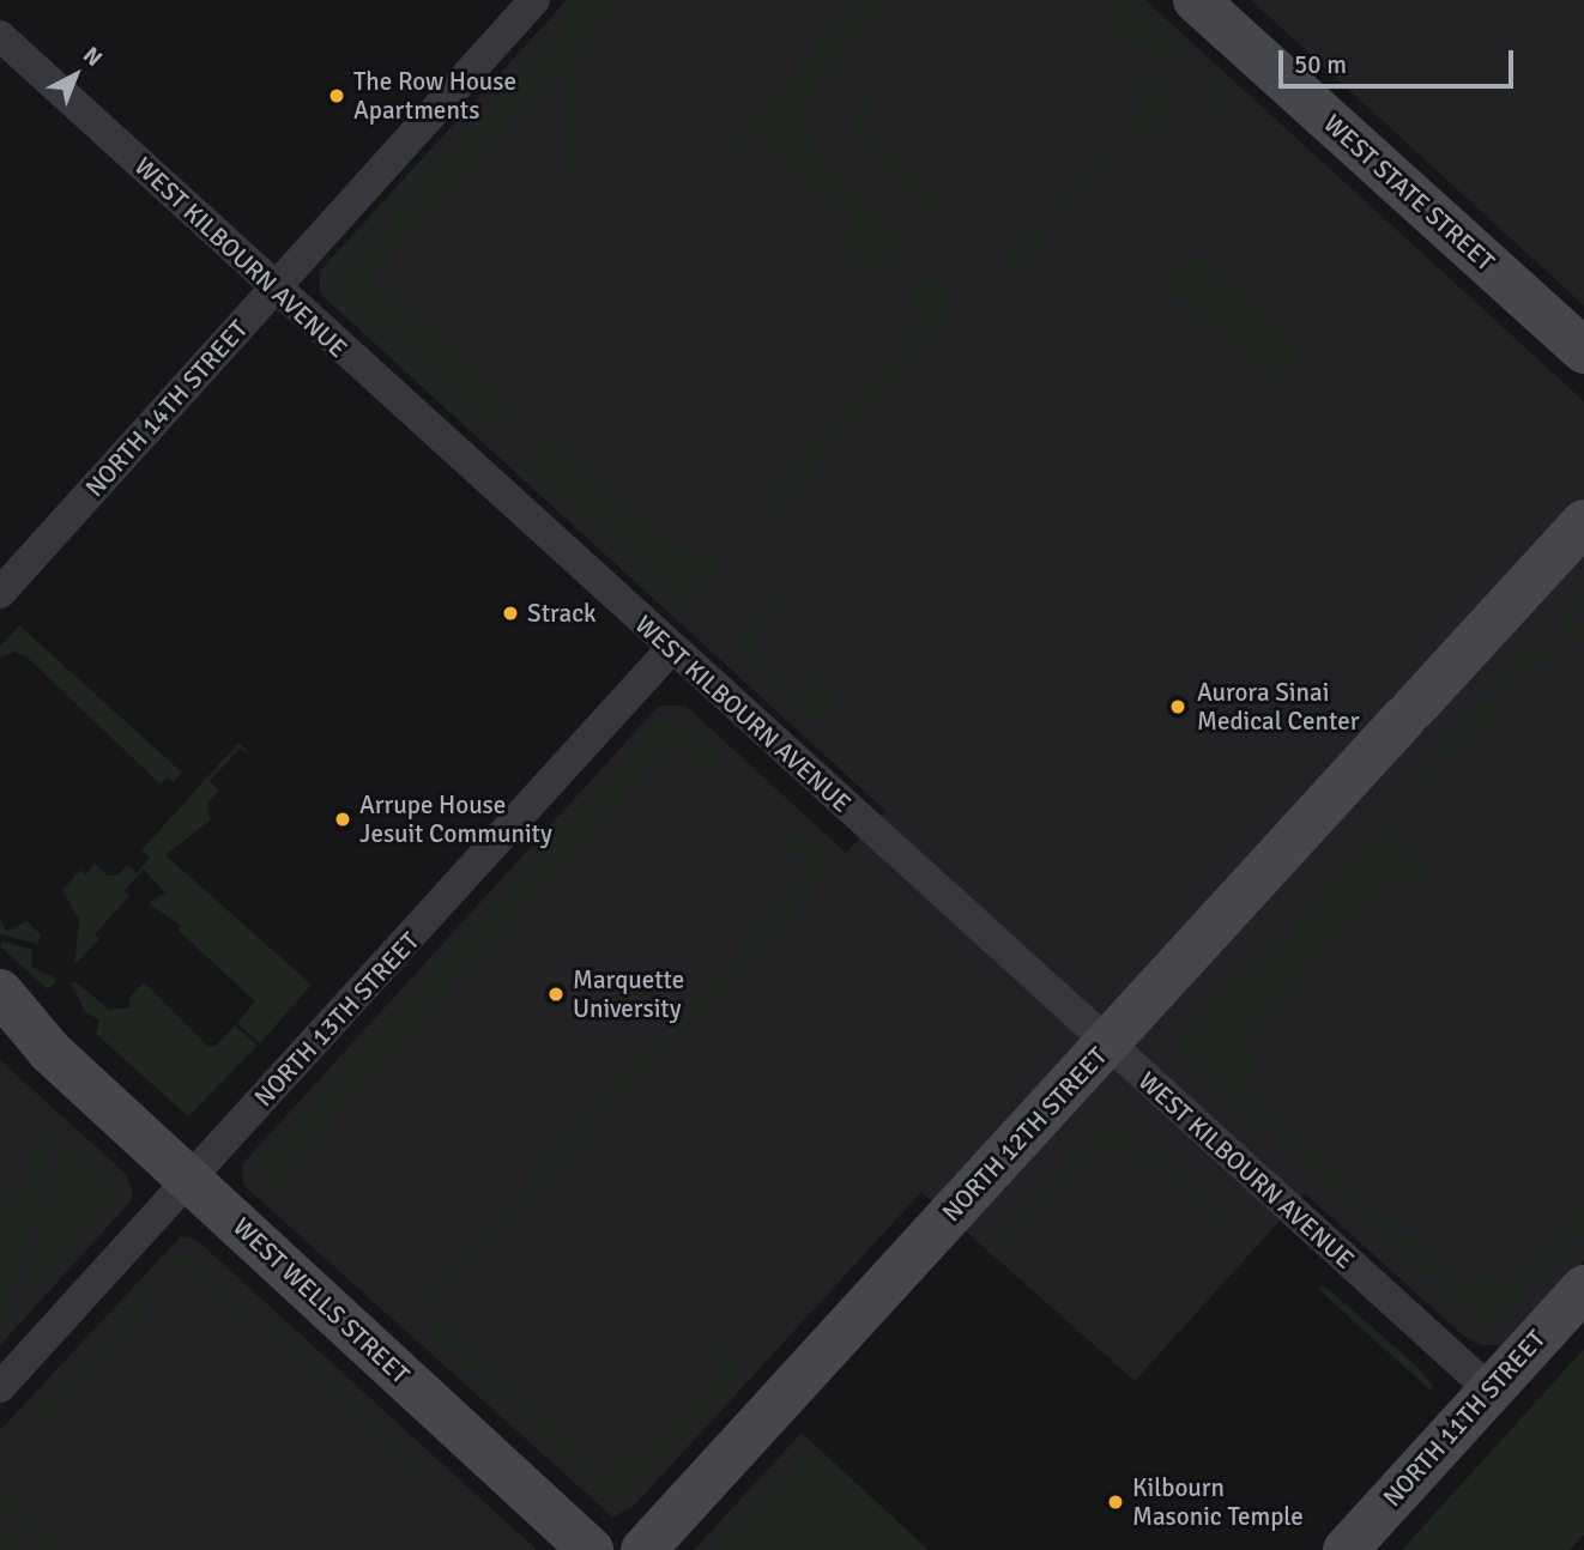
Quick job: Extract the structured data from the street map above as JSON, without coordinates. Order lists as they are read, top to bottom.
{
  "streets": {
    "street": [
      "WEST STATE STREET",
      "WEST KILBOURN AVENUE",
      "NORTH 14TH STREET",
      "NORTH 13TH STREET",
      "NORTH 12TH STREET",
      "WEST WELLS STREET",
      "NORTH 11TH STREET"
    ]
  },
  "crossings": [
    ["WEST KILBOURN AVENUE", "NORTH 14TH STREET"],
    ["WEST KILBOURN AVENUE", "NORTH 13TH STREET"],
    ["WEST KILBOURN AVENUE", "NORTH 12TH STREET"],
    ["WEST KILBOURN AVENUE", "NORTH 11TH STREET"],
    ["NORTH 13TH STREET", "WEST WELLS STREET"]
  ],
  "places": [
    "The Row House Apartments",
    "Strack",
    "Aurora Sinai Medical Center",
    "Arrupe House Jesuit Community",
    "Marquette University",
    "Kilbourn Masonic Temple"
  ],
  "scale_bar": "50 m",
  "north": "top right"
}
